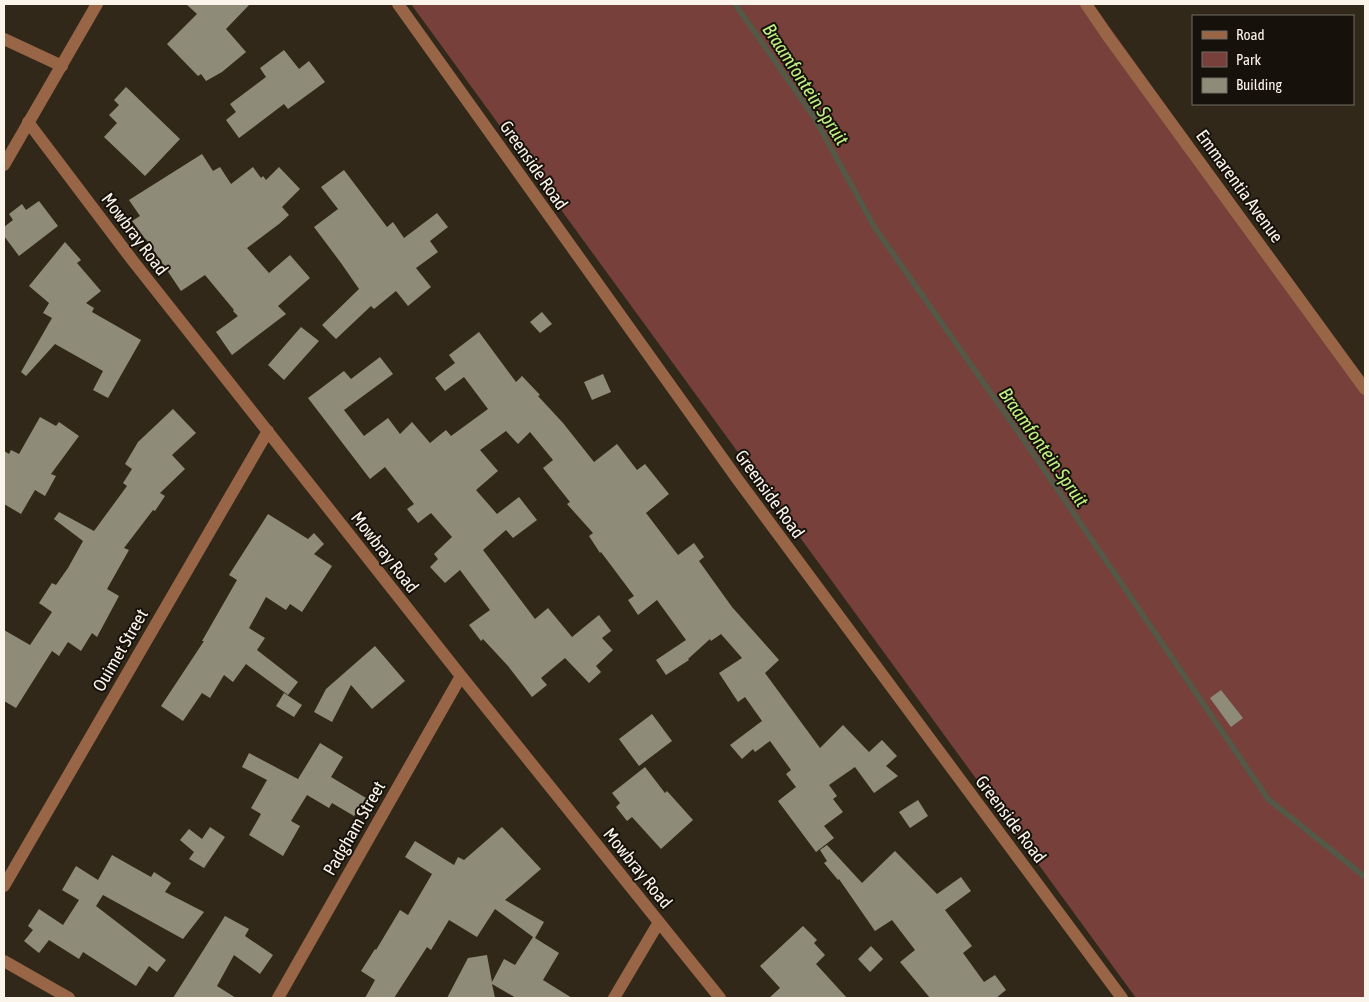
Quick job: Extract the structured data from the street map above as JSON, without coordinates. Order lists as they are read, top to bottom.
{
  "streets": {
    "street": [
      "Greenside Road",
      "Emmarentia Avenue",
      "Mowbray Road",
      "Ouimet Street",
      "Padgham Street"
    ]
  },
  "crossings": [
    ["Mowbray Road", "Ouimet Street"],
    ["Mowbray Road", "Padgham Street"]
  ],
  "water": ["Braamfontein Spruit"],
  "legend": ["Road", "Park", "Building"]
}
